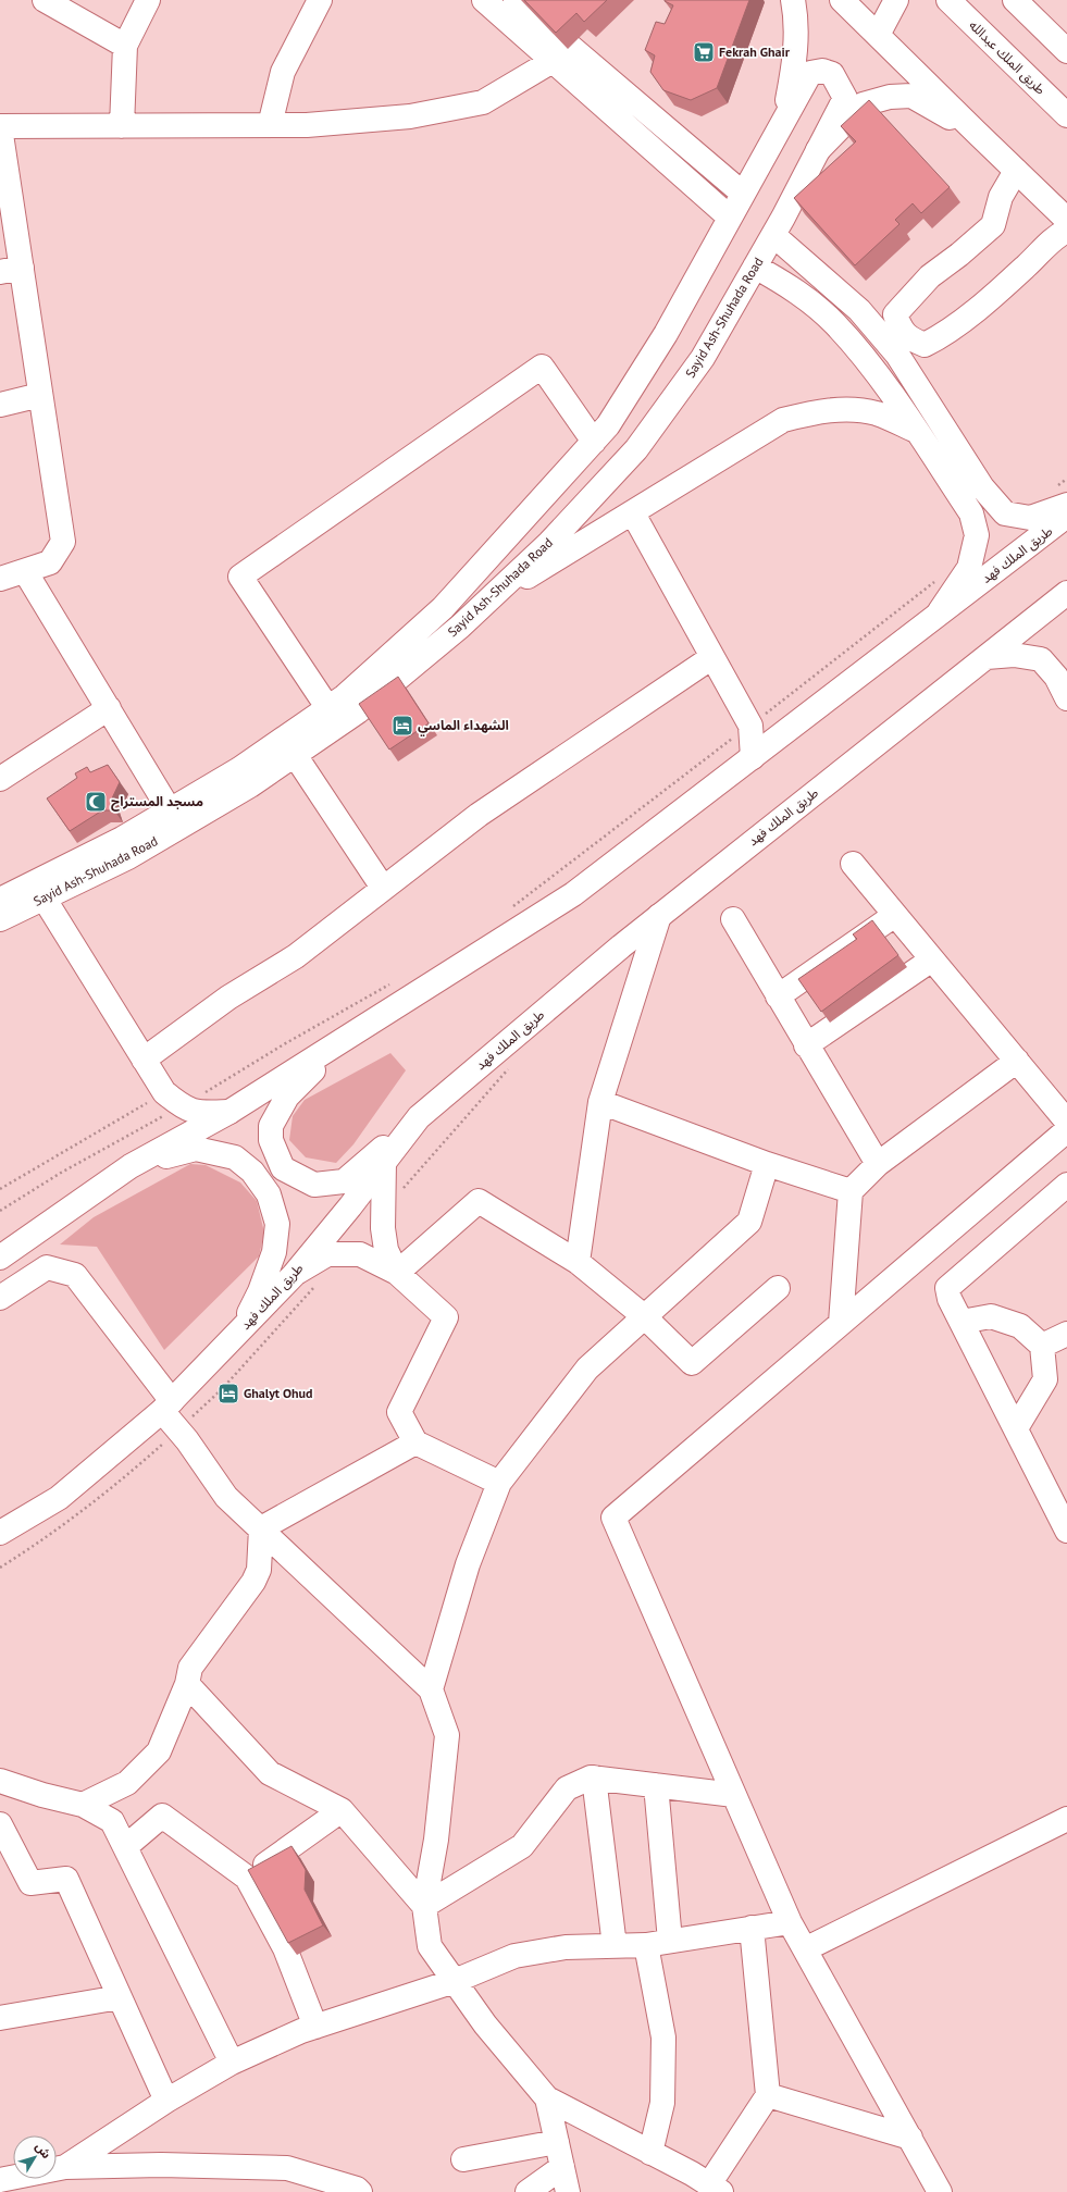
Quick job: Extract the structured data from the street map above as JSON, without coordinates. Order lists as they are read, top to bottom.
{
  "streets": {
    "main road": ["طريق الملك عبدالله", "Sayid Ash-Shuhada Road", "طريق الملك فهد"]
  },
  "places": {
    "supermarket": ["Fekrah Ghair"],
    "hotel": ["الشهداء الماسي", "Ghalyt Ohud"],
    "mosque": ["مسجد المستراح"]
  },
  "north": "top right"
}
